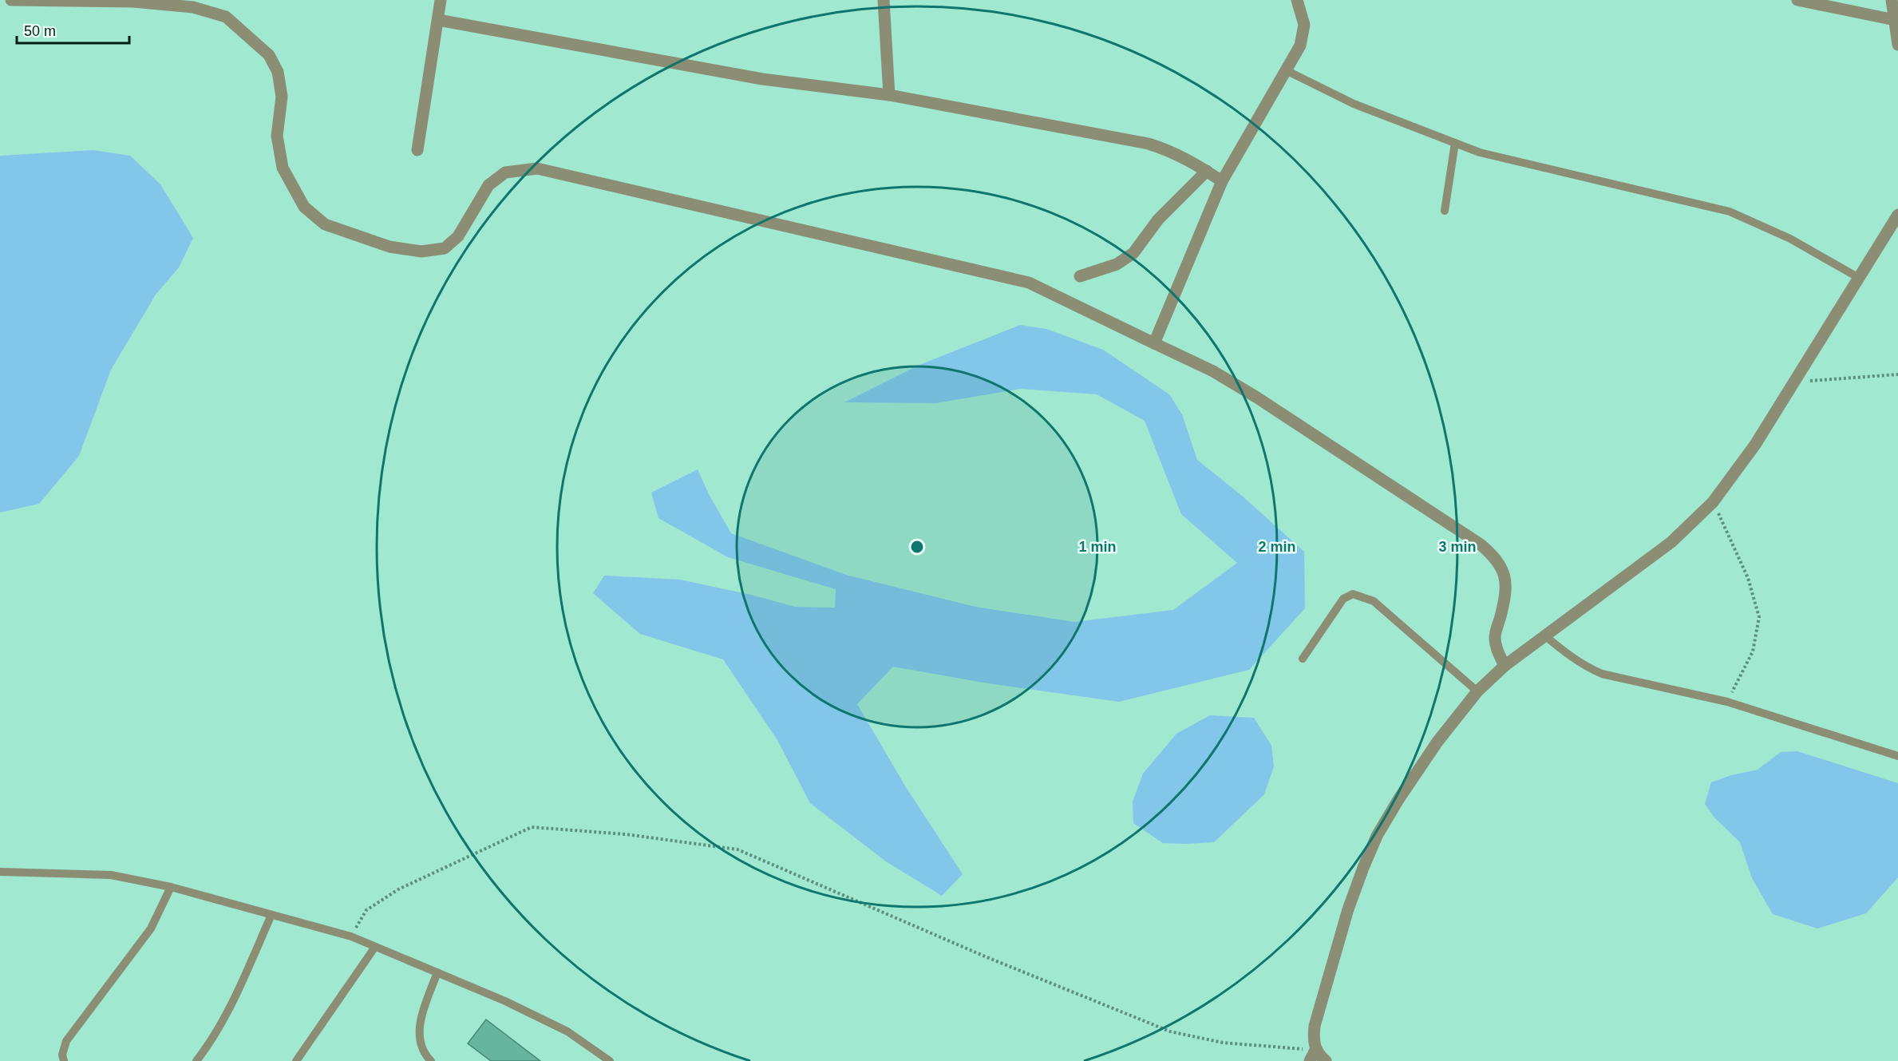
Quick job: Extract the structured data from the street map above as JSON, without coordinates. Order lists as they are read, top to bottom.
{
  "scale_bar": "50 m",
  "rings": ["1 min", "2 min", "3 min"]
}
